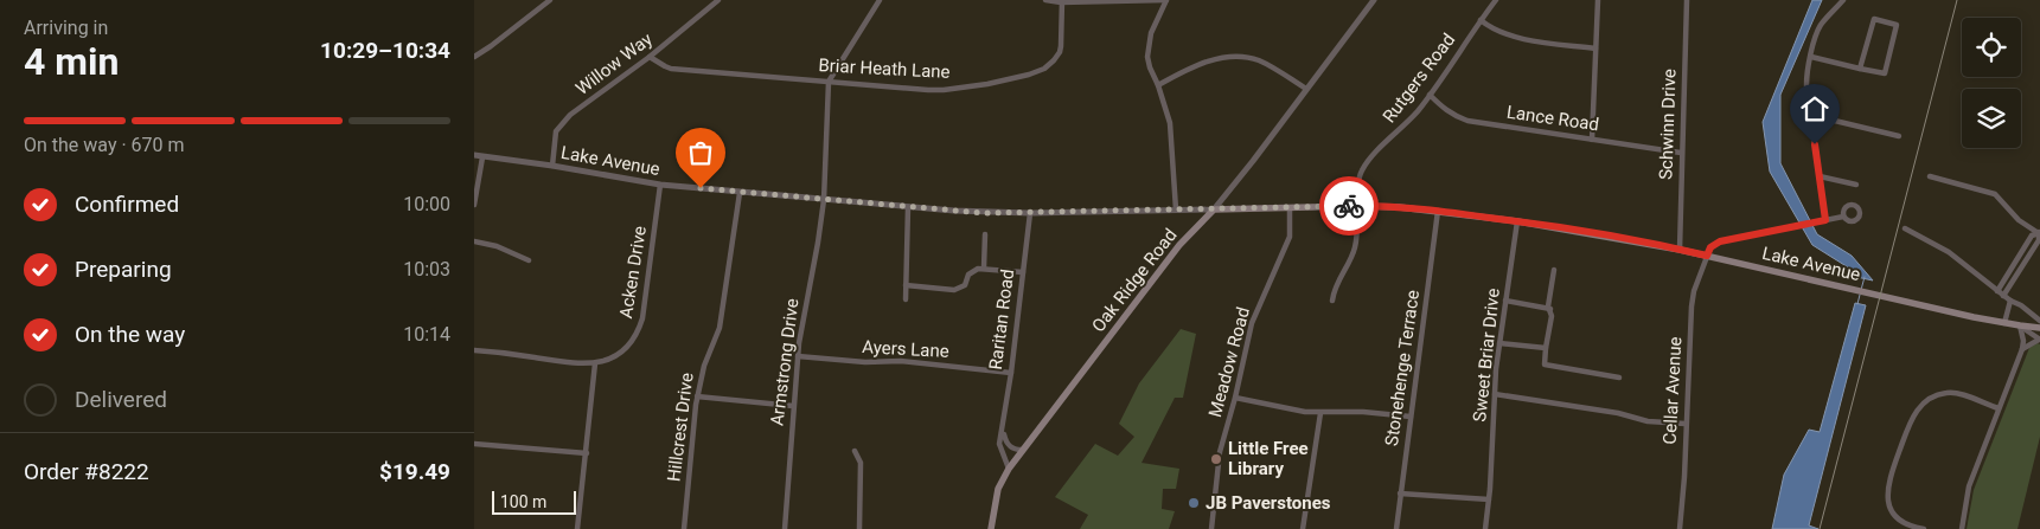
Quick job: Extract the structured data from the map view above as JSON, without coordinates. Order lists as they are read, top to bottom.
{
  "streets": {
    "main road": ["Lake Avenue", "Oak Ridge Road"],
    "street": [
      "Willow Way",
      "Briar Heath Lane",
      "Rutgers Road",
      "Lance Road",
      "Schwinn Drive",
      "Acken Drive",
      "Raritan Road",
      "Ayers Lane",
      "Sweet Briar Drive",
      "Armstrong Drive",
      "Meadow Road",
      "Stonehenge Terrace",
      "Cellar Avenue",
      "Hillcrest Drive"
    ]
  },
  "crossings": [
    ["Willow Way", "Briar Heath Lane"],
    ["Willow Way", "Lake Avenue"],
    ["Briar Heath Lane", "Armstrong Drive"],
    ["Rutgers Road", "Lance Road"],
    ["Rutgers Road", "Lake Avenue"],
    ["Lance Road", "Schwinn Drive"],
    ["Schwinn Drive", "Lake Avenue"],
    ["Lake Avenue", "Acken Drive"],
    ["Lake Avenue", "Oak Ridge Road"],
    ["Lake Avenue", "Raritan Road"],
    ["Lake Avenue", "Sweet Briar Drive"],
    ["Lake Avenue", "Armstrong Drive"],
    ["Lake Avenue", "Meadow Road"],
    ["Lake Avenue", "Stonehenge Terrace"],
    ["Lake Avenue", "Cellar Avenue"],
    ["Lake Avenue", "Hillcrest Drive"],
    ["Oak Ridge Road", "Raritan Road"],
    ["Raritan Road", "Ayers Lane"],
    ["Ayers Lane", "Armstrong Drive"]
  ],
  "places": ["Little Free Library", "JB Paverstones"],
  "scale_bar": "100 m",
  "page": {
    "heading": ["4 min", "Arriving in", "10:29–10:34"],
    "panel": ["Order #8222", "$19.49"],
    "bar": "On the way · 670 m",
    "list": [
      ["Confirmed", "10:00"],
      ["Preparing", "10:03"],
      ["On the way", "10:14"],
      "Delivered"
    ],
    "scale": "100 m"
  }
}
